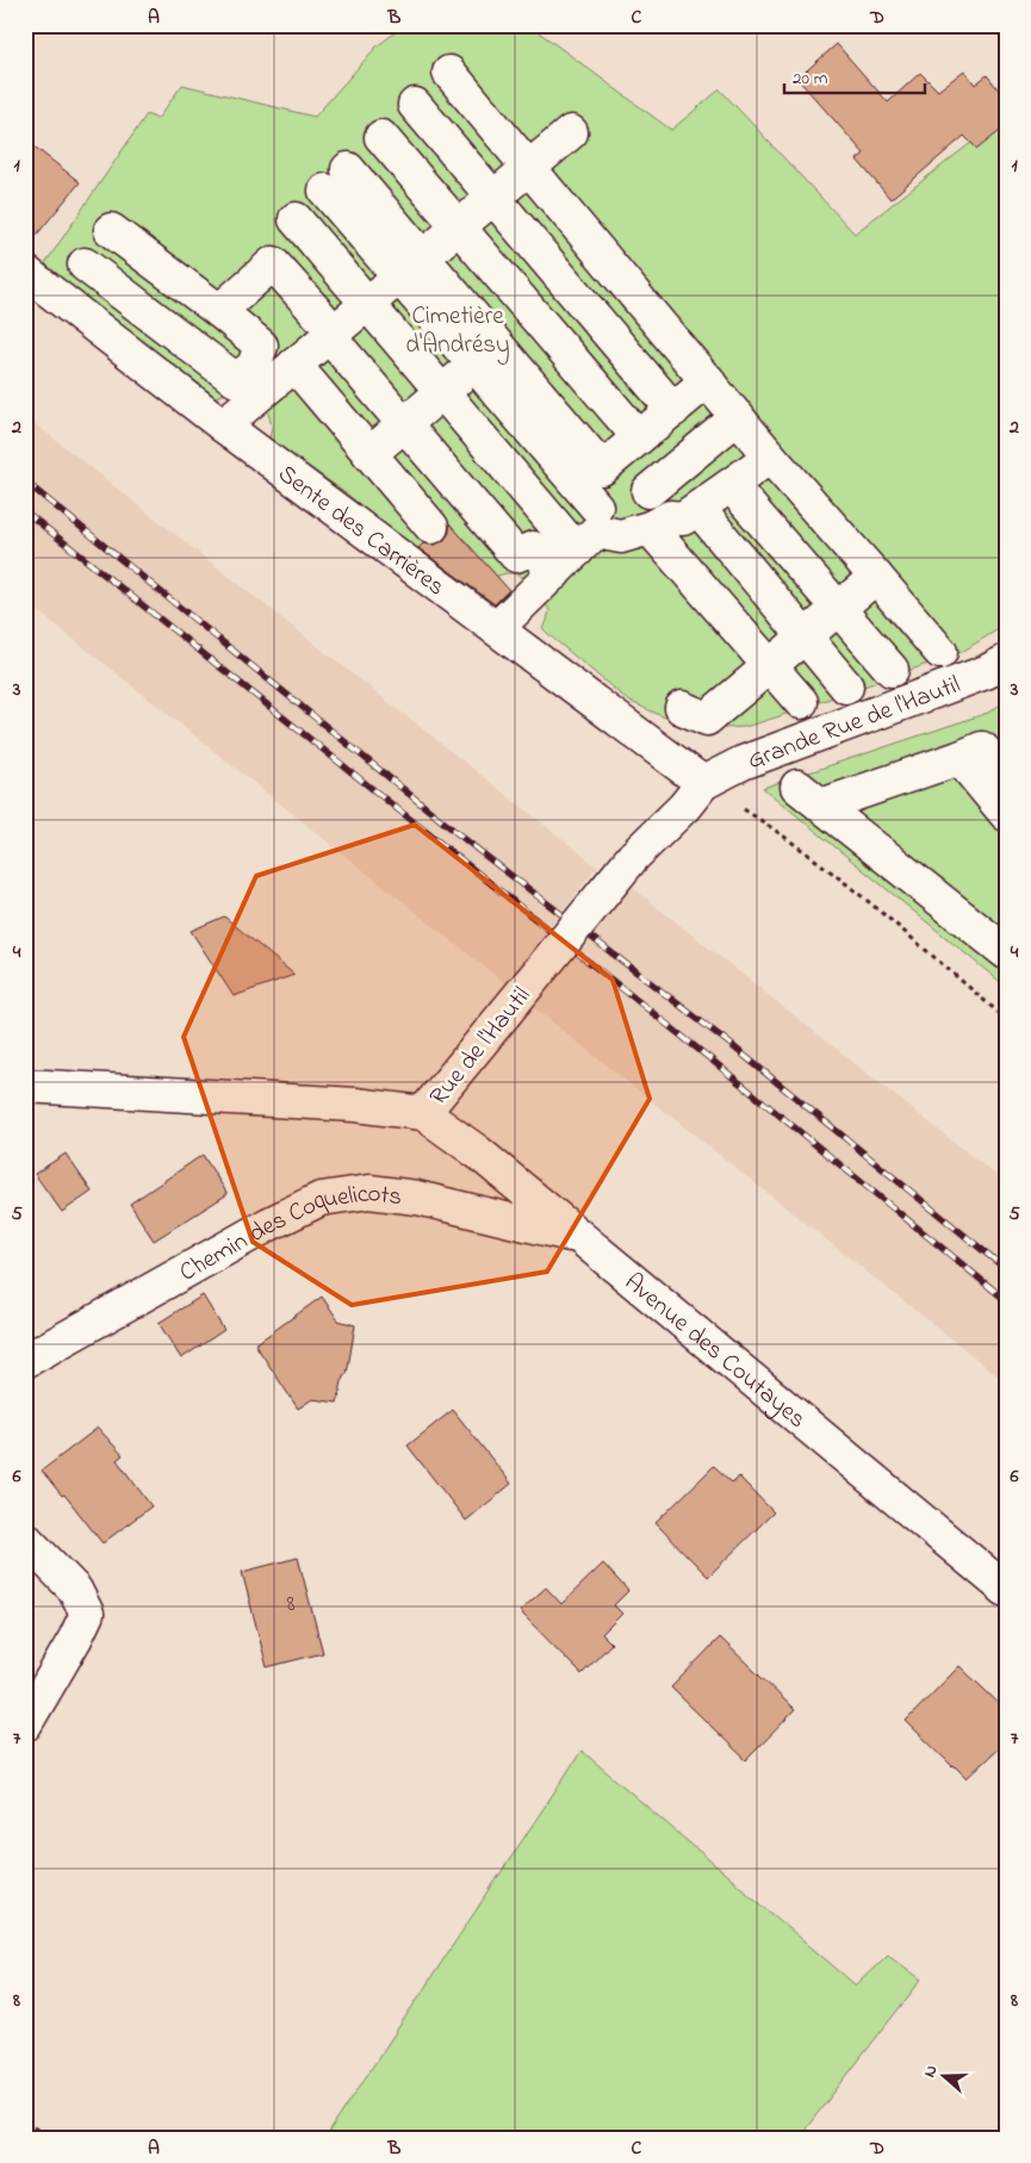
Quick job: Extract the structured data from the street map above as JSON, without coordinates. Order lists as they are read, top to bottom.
{
  "streets": {
    "street": [
      "Sente des Carrières",
      "Grande Rue de l'Hautil",
      "Rue de l'Hautil",
      "Chemin des Coquelicots",
      "Avenue des Coutayes"
    ]
  },
  "crossings": [
    ["Sente des Carrières", "Grande Rue de l'Hautil"],
    ["Sente des Carrières", "Rue de l'Hautil"],
    ["Grande Rue de l'Hautil", "Rue de l'Hautil"],
    ["Rue de l'Hautil", "Avenue des Coutayes"],
    ["Chemin des Coquelicots", "Avenue des Coutayes"]
  ],
  "parks": ["Cimetière d'Andrésy"],
  "house_numbers": ["8"],
  "scale_bar": "20 m",
  "north": "left",
  "grid": {
    "columns": [
      "A",
      "B",
      "C",
      "D"
    ],
    "rows": [
      "1",
      "2",
      "3",
      "4",
      "5",
      "6",
      "7",
      "8"
    ]
  }
}
